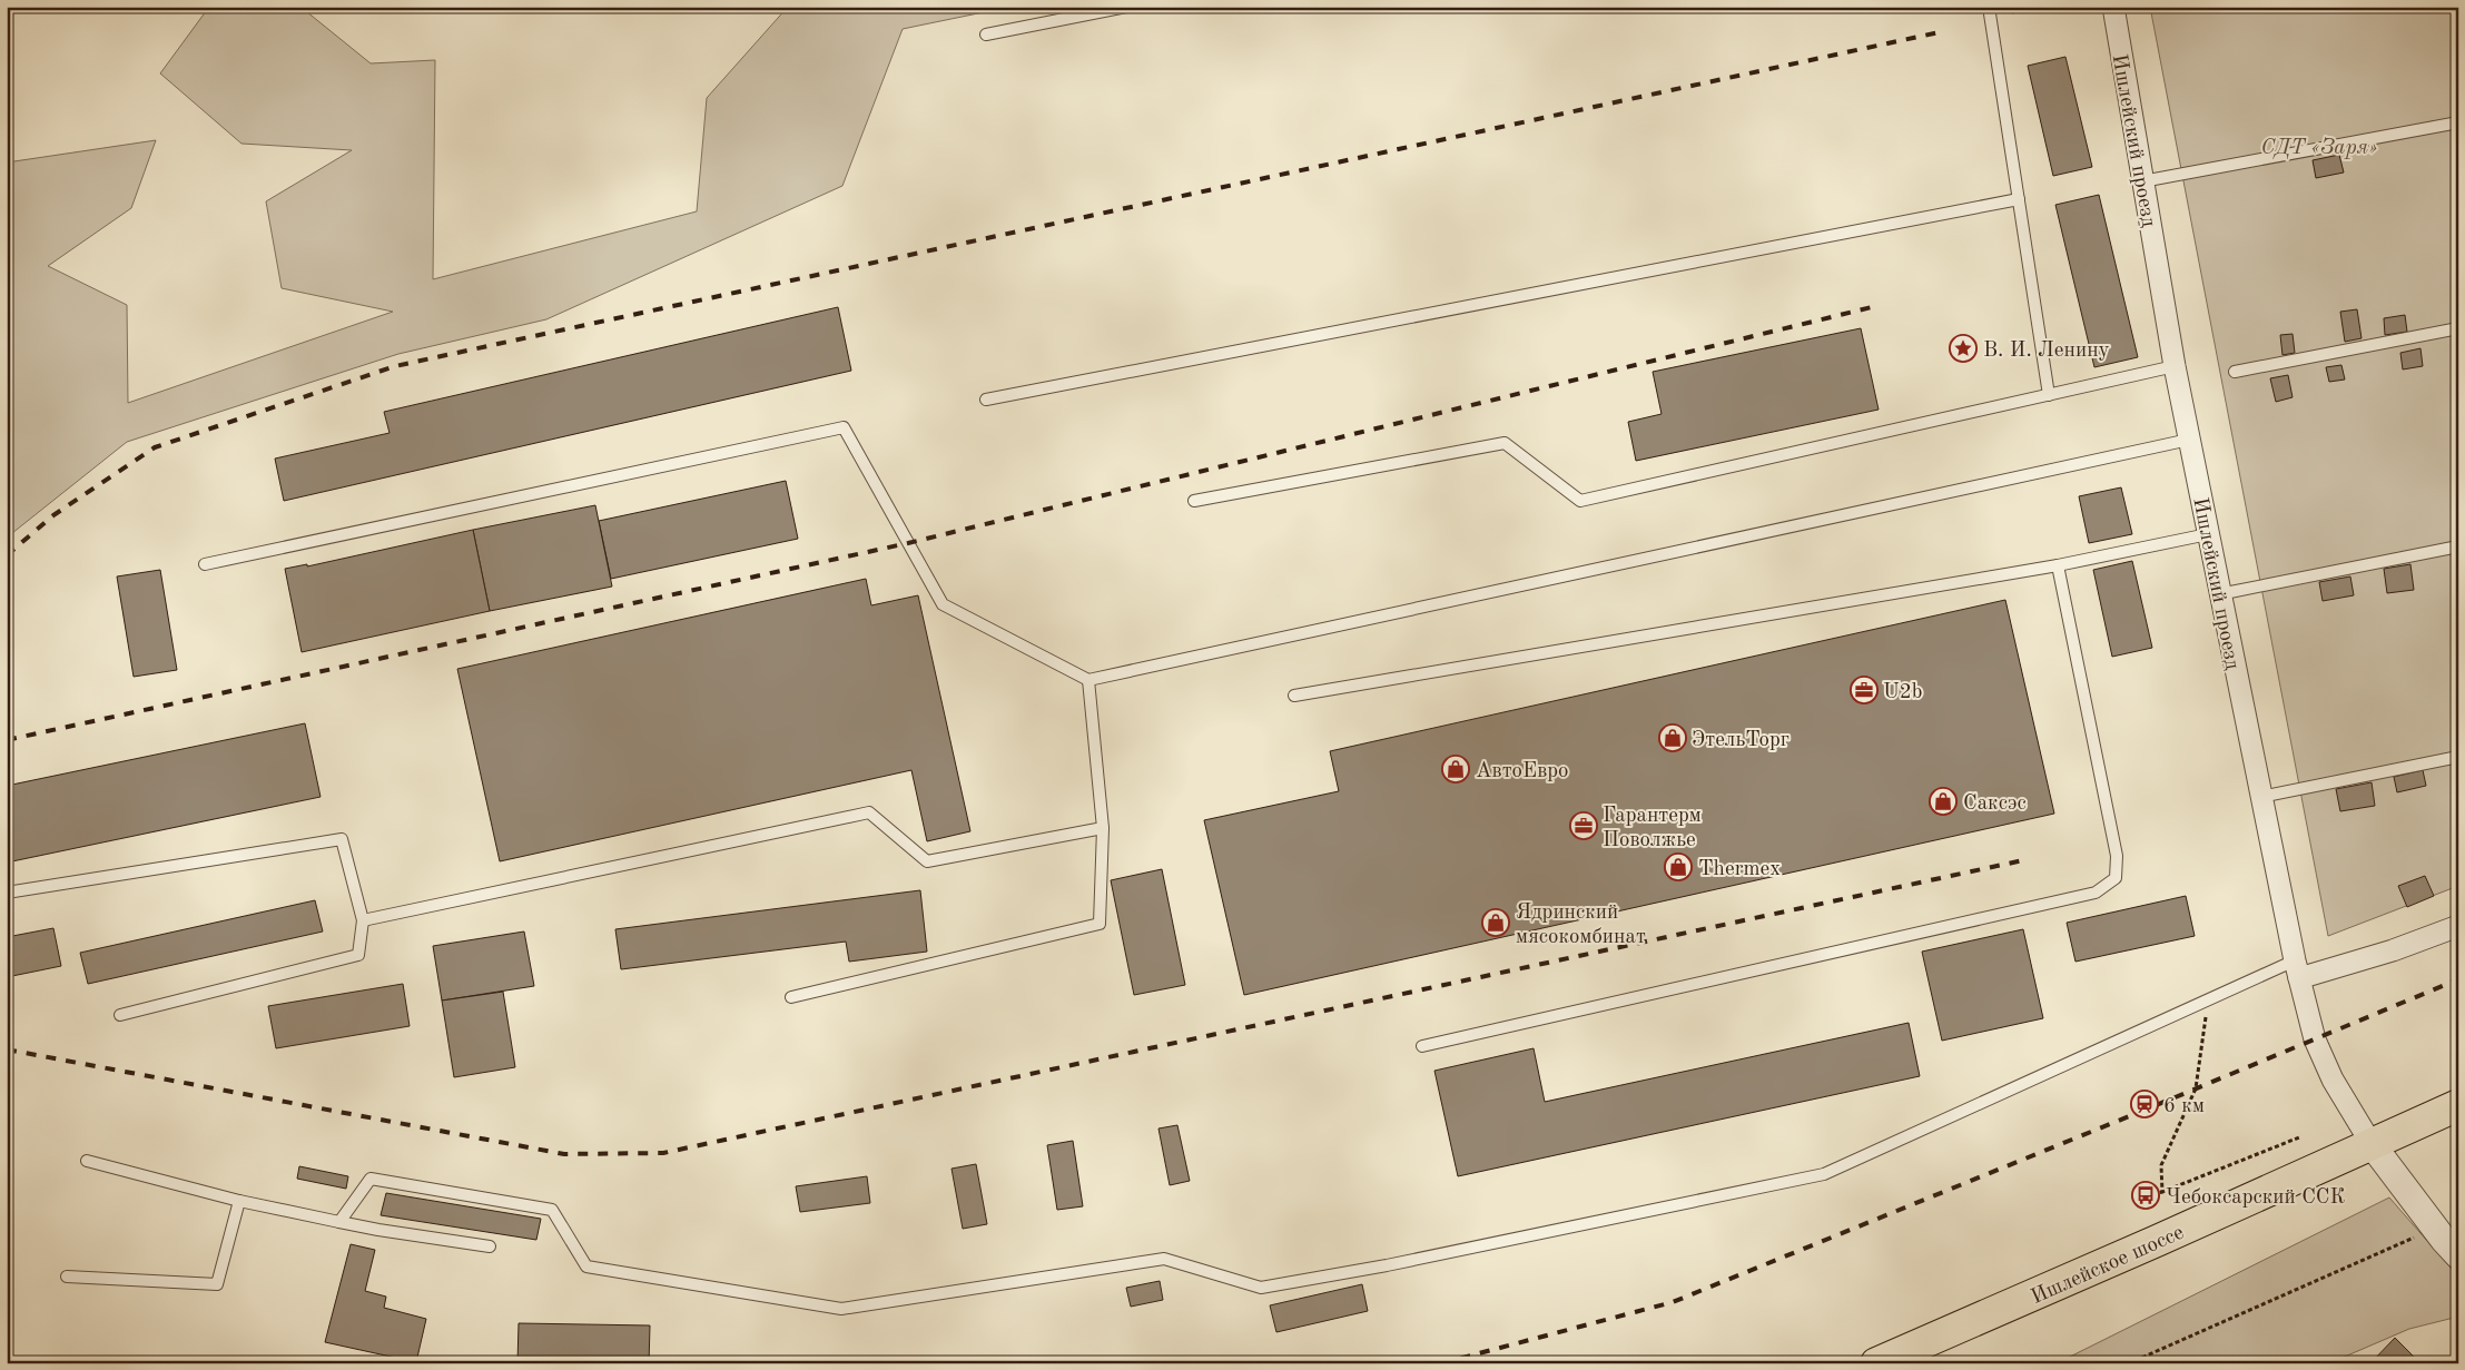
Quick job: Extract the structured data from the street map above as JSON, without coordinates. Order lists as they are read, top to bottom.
{
  "streets": {
    "main road": ["Ишлейское шоссе"],
    "street": ["Ишлейский проезд"]
  },
  "crossings": [
    ["Ишлейский проезд", "Ишлейское шоссе"]
  ],
  "parks": ["СДТ «Заря»"],
  "places": {
    "place": ["В. И. Ленину"],
    "office": ["U2b", "Гарантерм Поволжье"],
    "shop": [
      "ЭтельТорг",
      "АвтоЕвро",
      "Саксэс",
      "Thermex",
      "Ядринский мясокомбинат"
    ],
    "station": ["6 км"],
    "bus stop": ["Чебоксарский ССК"]
  }
}
